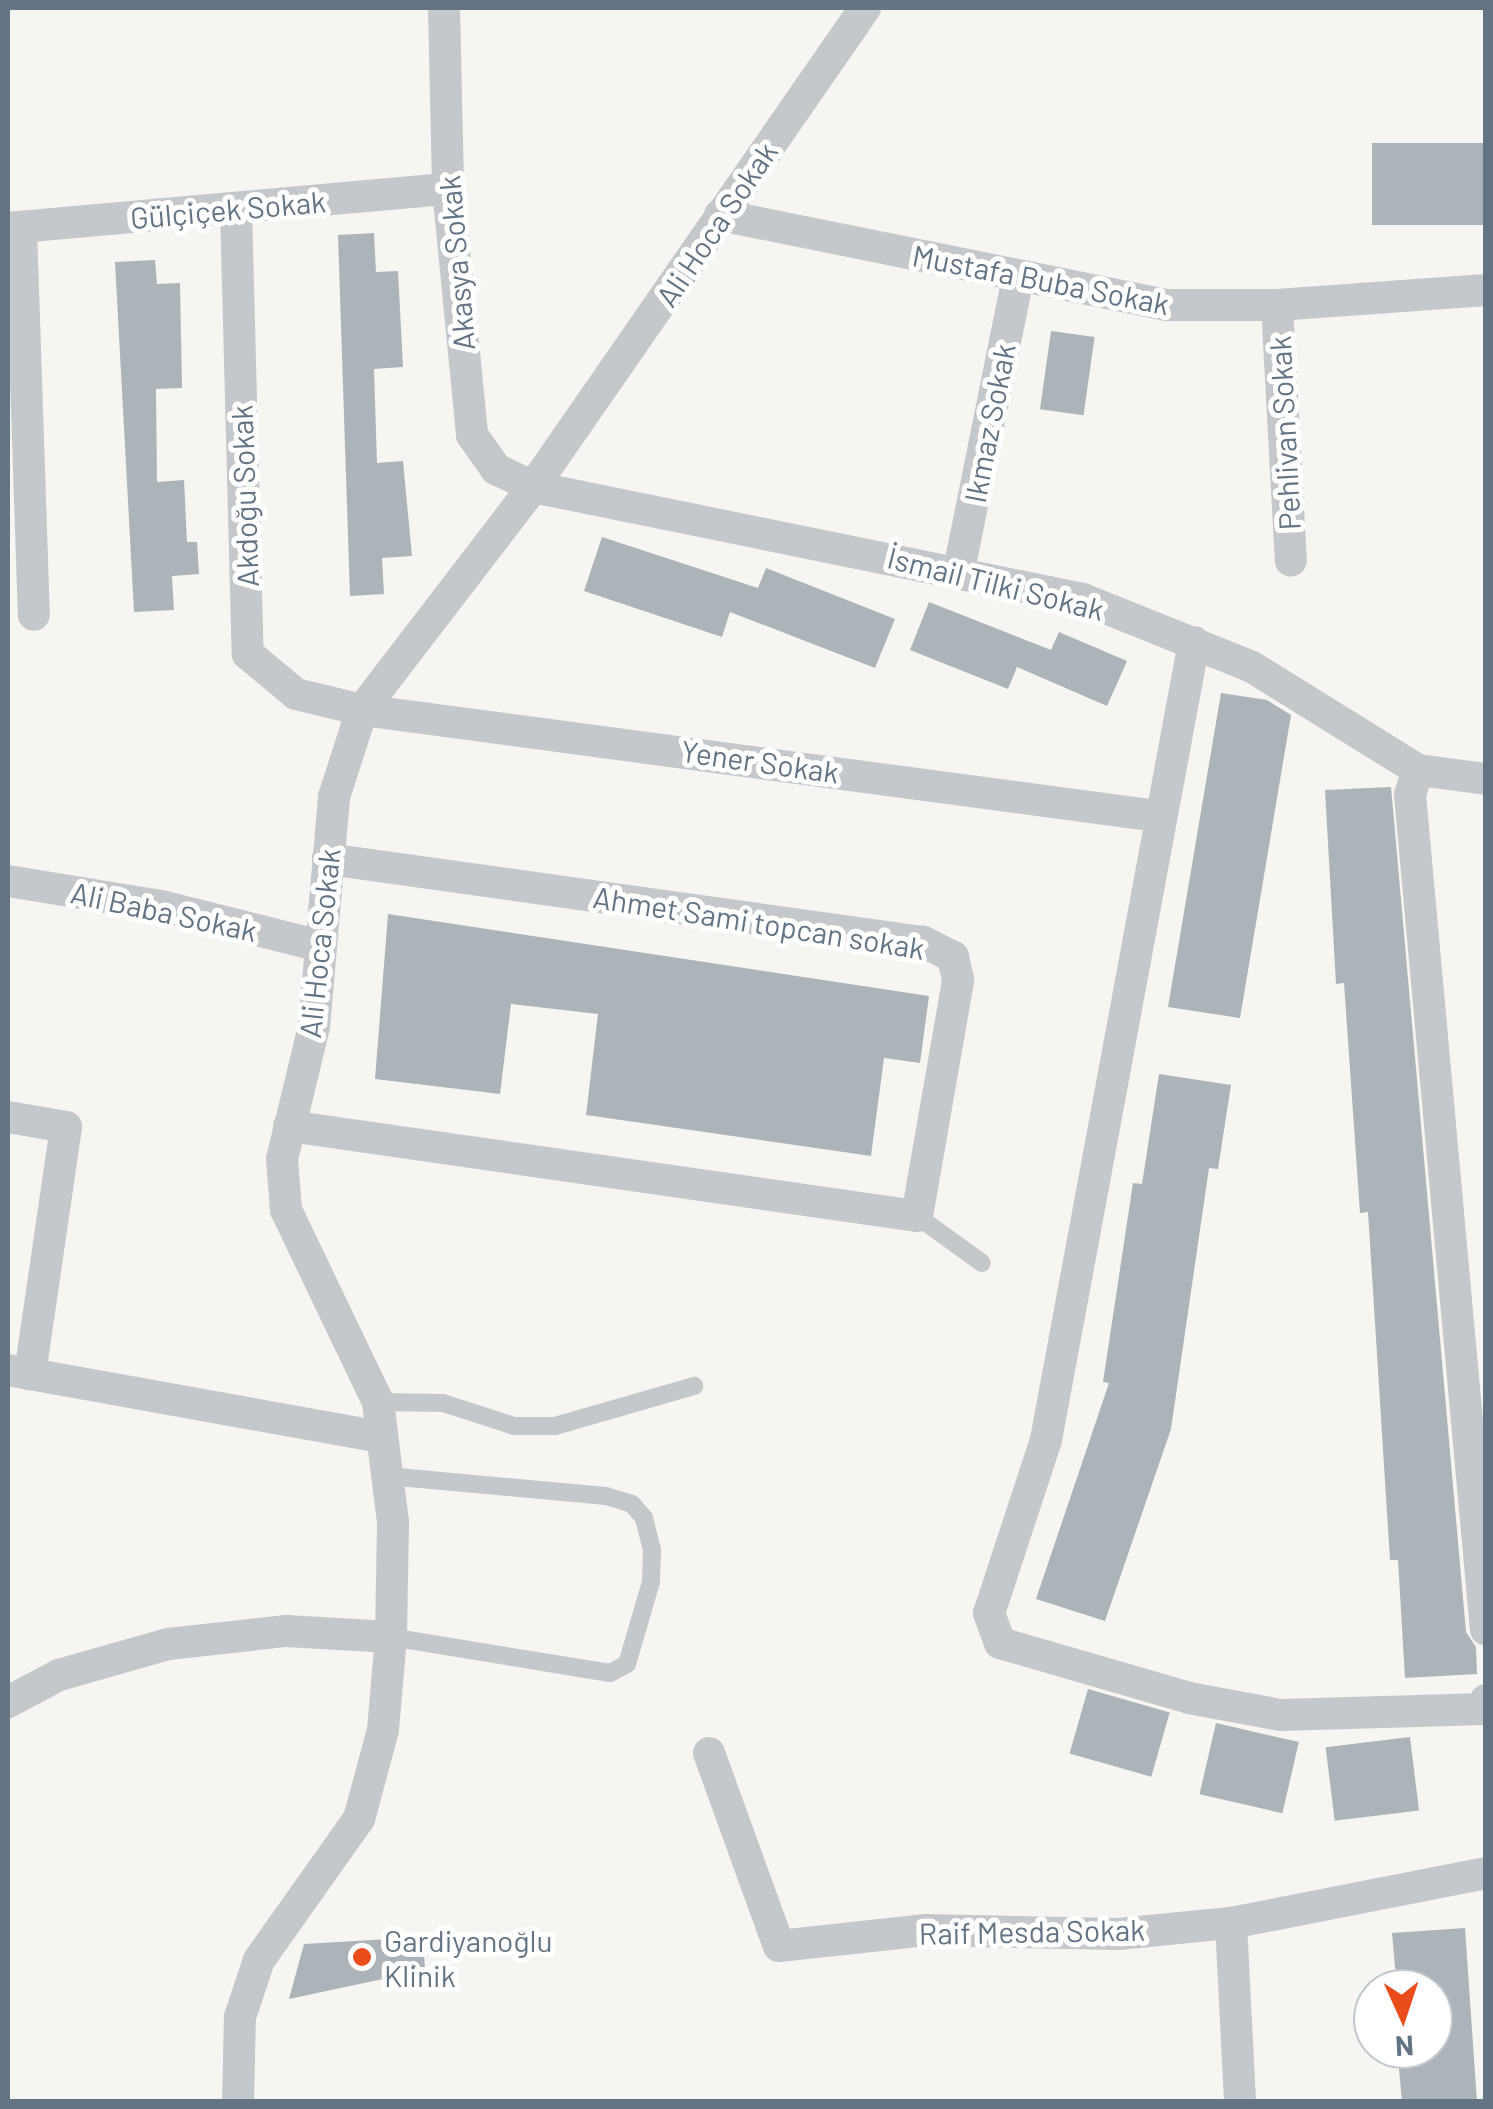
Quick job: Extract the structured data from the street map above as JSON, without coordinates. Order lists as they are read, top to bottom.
{
  "streets": {
    "street": [
      "Gülçiçek Sokak",
      "Ali Hoca Sokak",
      "Akasya Sokak",
      "Mustafa Buba Sokak",
      "Ikmaz Sokak",
      "Pehlivan Sokak",
      "Akdoğu Sokak",
      "İsmail Tilki Sokak",
      "Yener Sokak",
      "Ali Baba Sokak",
      "Ahmet Sami topcan sokak",
      "Raif Mesda Sokak"
    ]
  },
  "crossings": [
    ["Gülçiçek Sokak", "Akasya Sokak"],
    ["Gülçiçek Sokak", "Akdoğu Sokak"],
    ["Ali Hoca Sokak", "Akasya Sokak"],
    ["Ali Hoca Sokak", "Mustafa Buba Sokak"],
    ["Ali Hoca Sokak", "Akdoğu Sokak"],
    ["Ali Hoca Sokak", "İsmail Tilki Sokak"],
    ["Ali Hoca Sokak", "Yener Sokak"],
    ["Ali Hoca Sokak", "Ali Baba Sokak"],
    ["Ali Hoca Sokak", "Ahmet Sami topcan sokak"],
    ["Akasya Sokak", "İsmail Tilki Sokak"],
    ["Mustafa Buba Sokak", "Ikmaz Sokak"],
    ["Mustafa Buba Sokak", "Pehlivan Sokak"],
    ["Ikmaz Sokak", "İsmail Tilki Sokak"],
    ["Akdoğu Sokak", "Yener Sokak"]
  ],
  "places": ["Gardiyanoğlu Klinik"],
  "north": "bottom"
}
